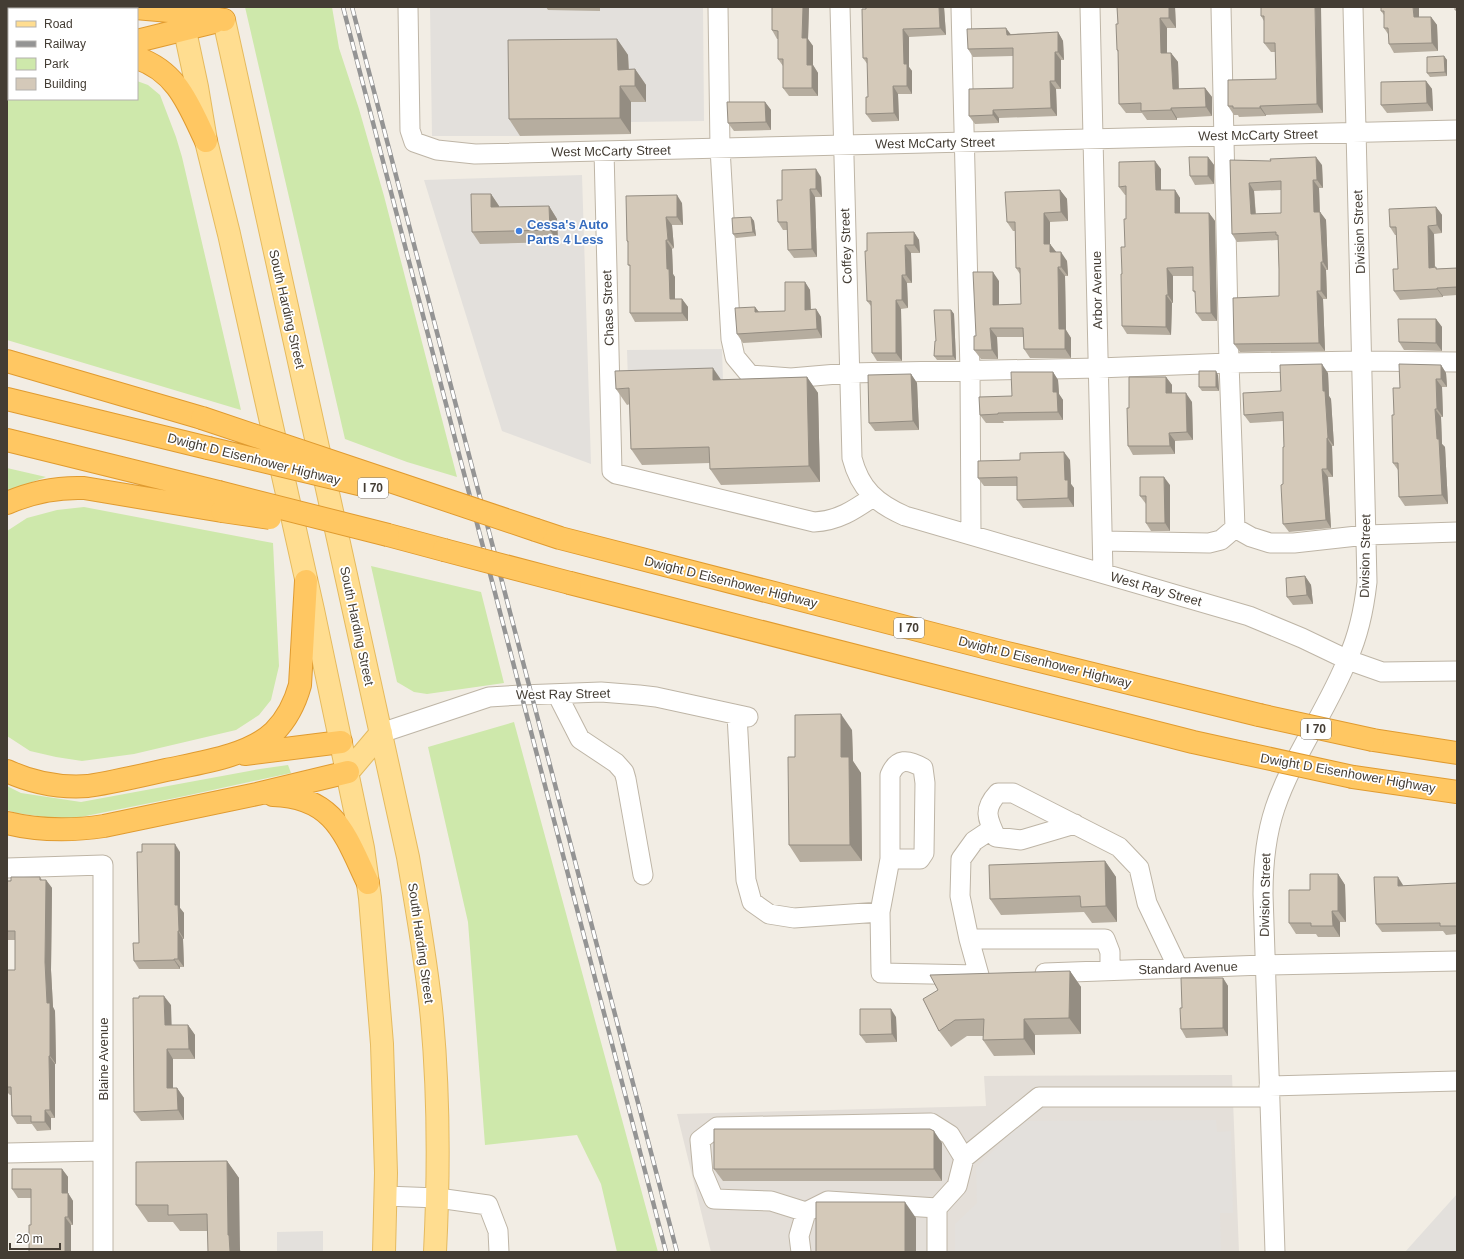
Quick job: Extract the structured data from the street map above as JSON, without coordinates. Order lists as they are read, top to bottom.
{
  "streets": {
    "highway": ["Dwight D Eisenhower Highway", "I 70"],
    "main road": ["South Harding Street", "West Ray Street"],
    "street": [
      "West McCarty Street",
      "Division Street",
      "Coffey Street",
      "Arbor Avenue",
      "Chase Street",
      "Standard Avenue",
      "Blaine Avenue"
    ]
  },
  "crossings": [
    ["West McCarty Street", "Division Street"],
    ["West McCarty Street", "Coffey Street"],
    ["West McCarty Street", "Arbor Avenue"],
    ["West McCarty Street", "Chase Street"],
    ["Division Street", "West Ray Street"],
    ["Division Street", "Standard Avenue"],
    ["Coffey Street", "Chase Street"],
    ["Coffey Street", "West Ray Street"],
    ["Arbor Avenue", "West Ray Street"],
    ["Chase Street", "West Ray Street"],
    ["South Harding Street", "West Ray Street"]
  ],
  "places": ["Cessa's Auto Parts 4 Less"],
  "legend": [
    "Road",
    "Railway",
    "Park",
    "Building"
  ],
  "scale_bar": "20 m"
}
